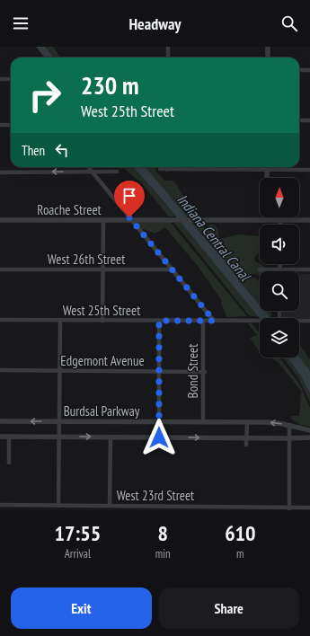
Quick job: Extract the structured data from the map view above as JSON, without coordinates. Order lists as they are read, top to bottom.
{
  "streets": {
    "street": [
      "Roache Street",
      "West 26th Street",
      "West 25th Street",
      "Edgemont Avenue",
      "Bond Street",
      "Burdsal Parkway",
      "West 23rd Street"
    ]
  },
  "crossings": [
    ["West 25th Street", "Bond Street"],
    ["Edgemont Avenue", "Bond Street"],
    ["Bond Street", "Burdsal Parkway"]
  ],
  "water": ["Indiana Central Canal"],
  "north": "top",
  "page": {
    "header": "Headway",
    "turn": ["230 m", "West 25th Street"],
    "then": "Then",
    "eta": [
      "17:55",
      "Arrival",
      "8",
      "min",
      "610",
      "m"
    ],
    "buttons": ["Exit", "Share"]
  }
}
